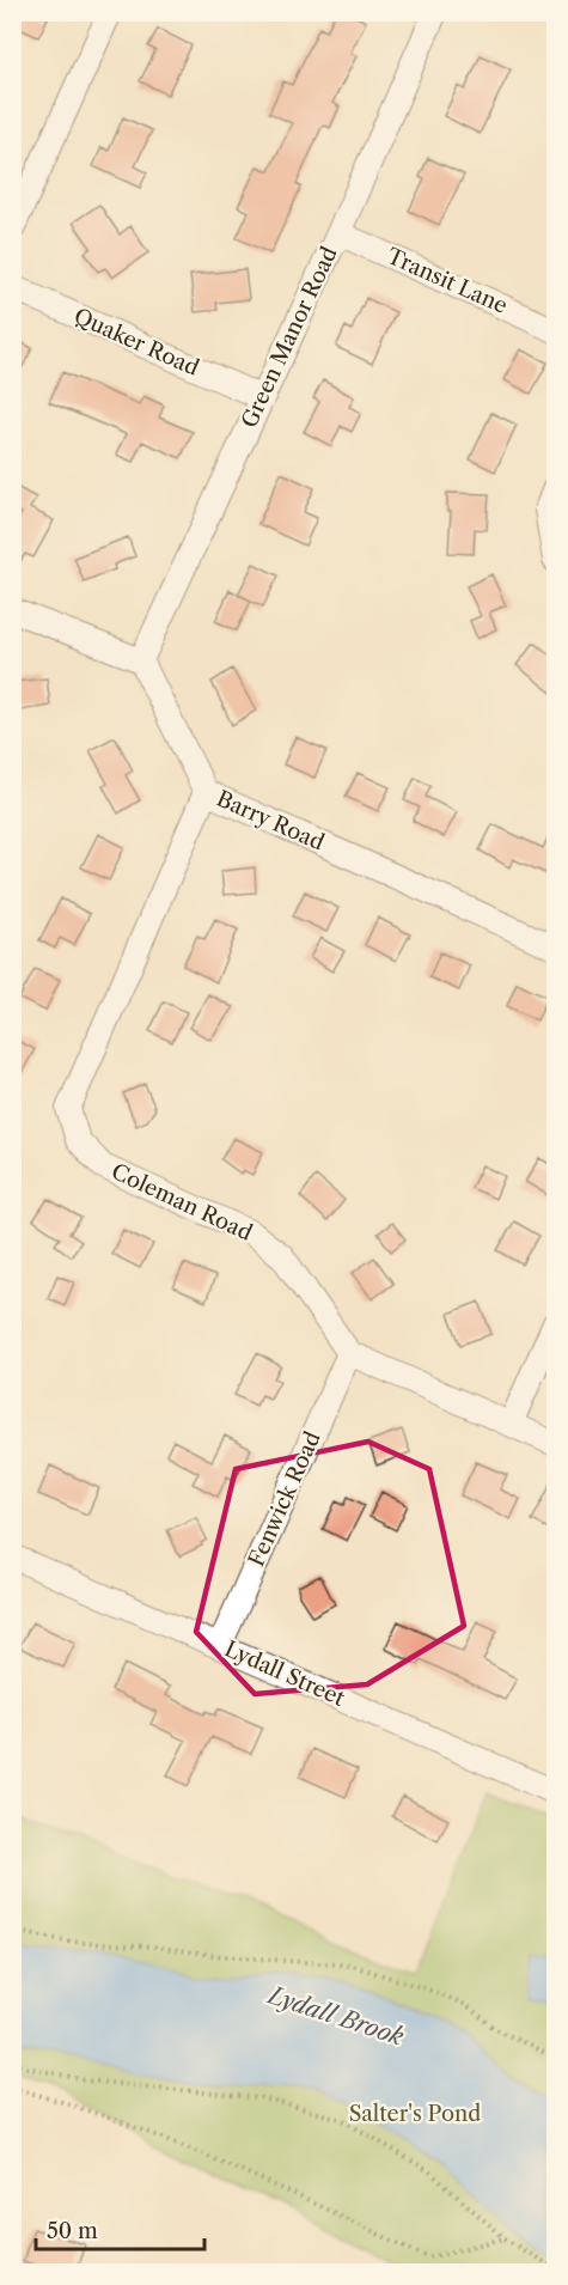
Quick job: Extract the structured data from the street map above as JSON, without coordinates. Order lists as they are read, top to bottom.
{
  "streets": {
    "street": [
      "Transit Lane",
      "Green Manor Road",
      "Quaker Road",
      "Barry Road",
      "Coleman Road",
      "Fenwick Road",
      "Lydall Street"
    ]
  },
  "crossings": [
    ["Transit Lane", "Green Manor Road"],
    ["Green Manor Road", "Quaker Road"],
    ["Green Manor Road", "Barry Road"],
    ["Barry Road", "Coleman Road"],
    ["Coleman Road", "Fenwick Road"],
    ["Fenwick Road", "Lydall Street"]
  ],
  "water": ["Lydall Brook"],
  "parks": ["Salter's Pond"],
  "scale_bar": "50 m"
}
